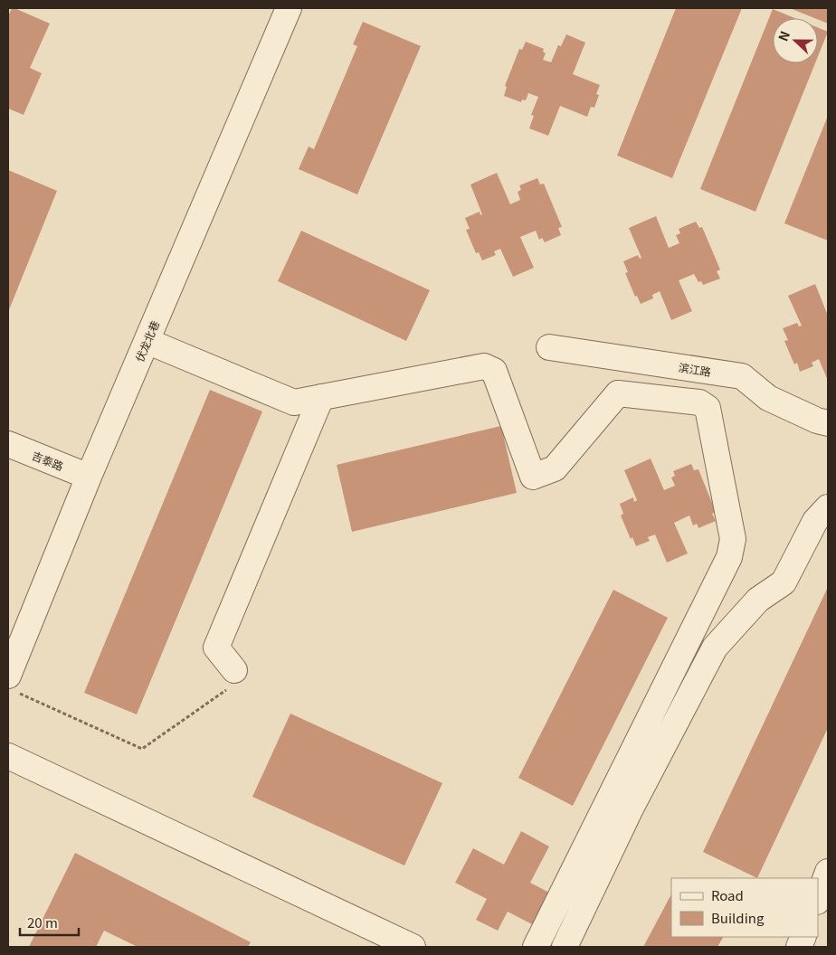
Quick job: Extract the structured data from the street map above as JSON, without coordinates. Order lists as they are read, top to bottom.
{
  "streets": {
    "street": ["伏龙北巷", "滨江路", "吉泰路"]
  },
  "crossings": [
    ["伏龙北巷", "吉泰路"]
  ],
  "legend": ["Road", "Building"],
  "scale_bar": "20 m",
  "north": "left"
}
